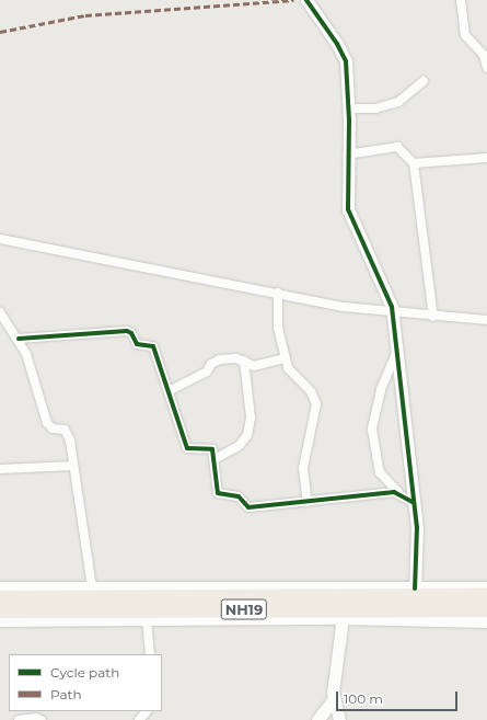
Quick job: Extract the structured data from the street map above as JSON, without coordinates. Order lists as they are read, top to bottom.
{
  "streets": {
    "highway": ["NH19"]
  },
  "legend": ["Cycle path", "Path"],
  "scale_bar": "100 m"
}
